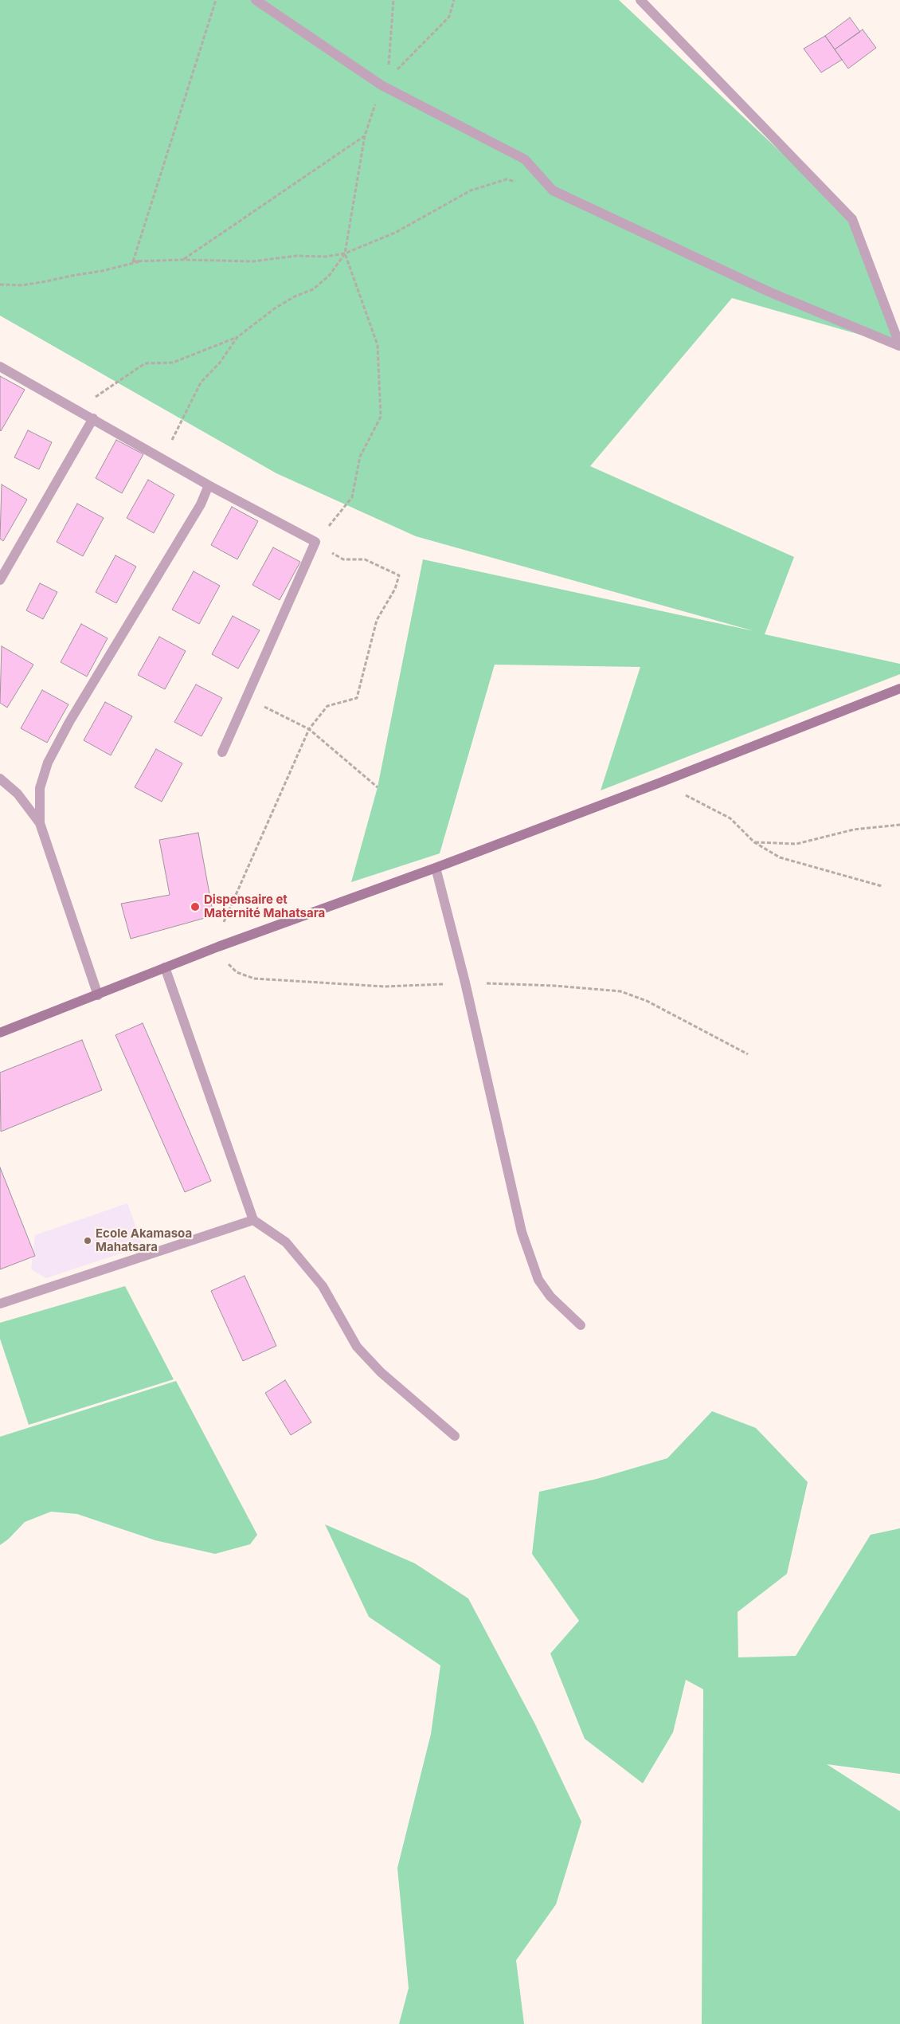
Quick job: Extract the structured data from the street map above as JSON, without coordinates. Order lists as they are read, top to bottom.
{
  "places": ["Dispensaire et Maternité Mahatsara", "Ecole Akamasoa Mahatsara"]
}
